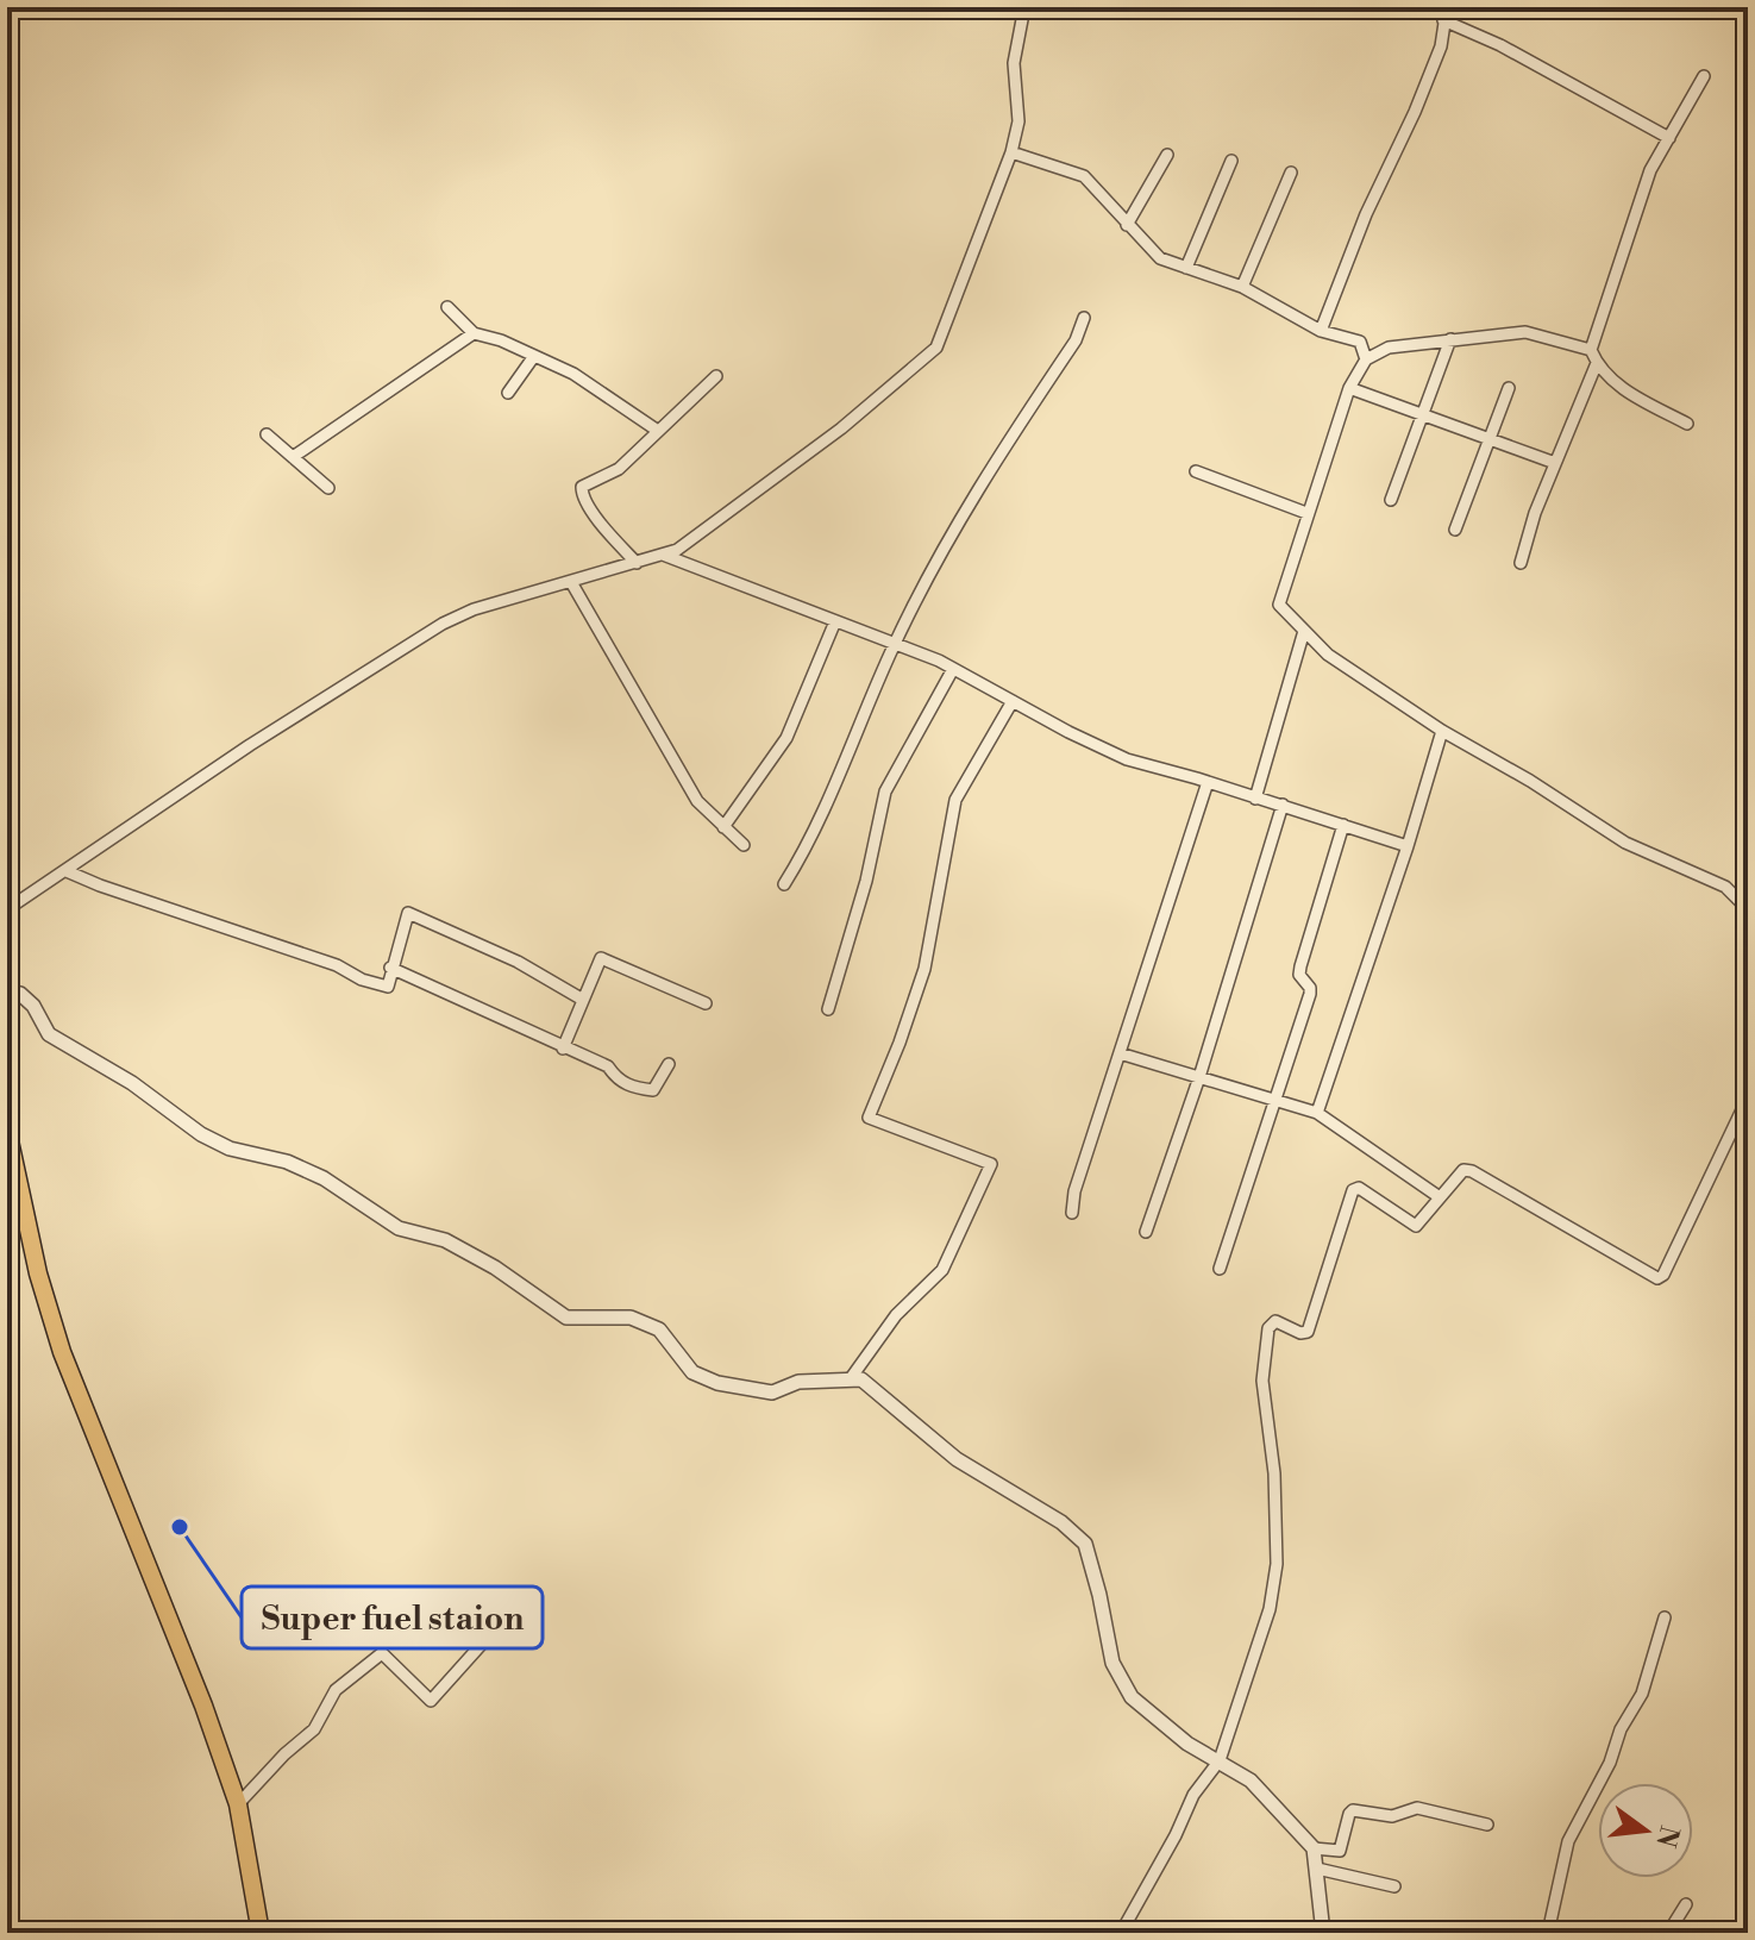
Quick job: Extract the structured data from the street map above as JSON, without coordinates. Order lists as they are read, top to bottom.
{
  "places": ["Super fuel staion"],
  "north": "right"
}
